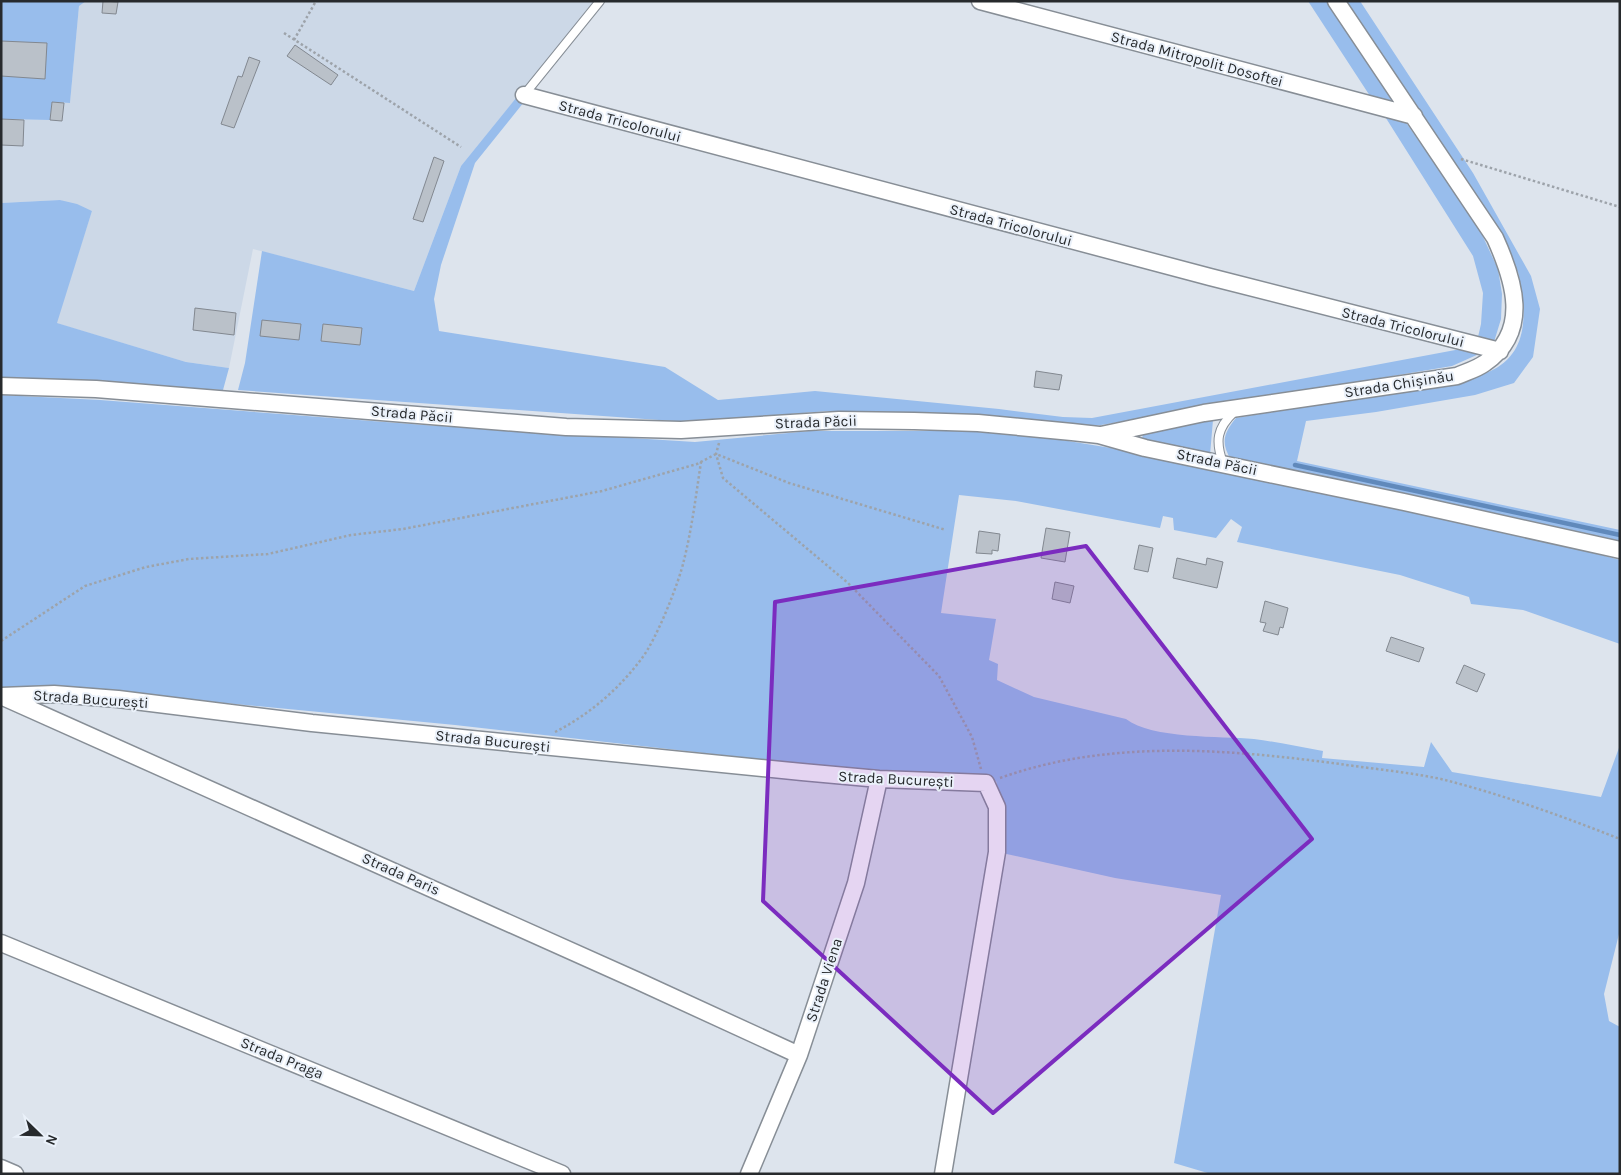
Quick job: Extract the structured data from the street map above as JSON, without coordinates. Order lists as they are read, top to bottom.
{
  "streets": {
    "street": [
      "Strada Mitropolit Dosoftei",
      "Strada Tricolorului",
      "Strada Chișinău",
      "Strada Păcii",
      "Strada București",
      "Strada Paris",
      "Strada Viena",
      "Strada Praga"
    ]
  },
  "crossings": [
    ["Strada Mitropolit Dosoftei", "Strada Chișinău"],
    ["Strada Tricolorului", "Strada Chișinău"],
    ["Strada Chișinău", "Strada Păcii"],
    ["Strada București", "Strada Paris"],
    ["Strada București", "Strada Viena"],
    ["Strada Paris", "Strada Viena"]
  ],
  "north": "bottom right"
}
